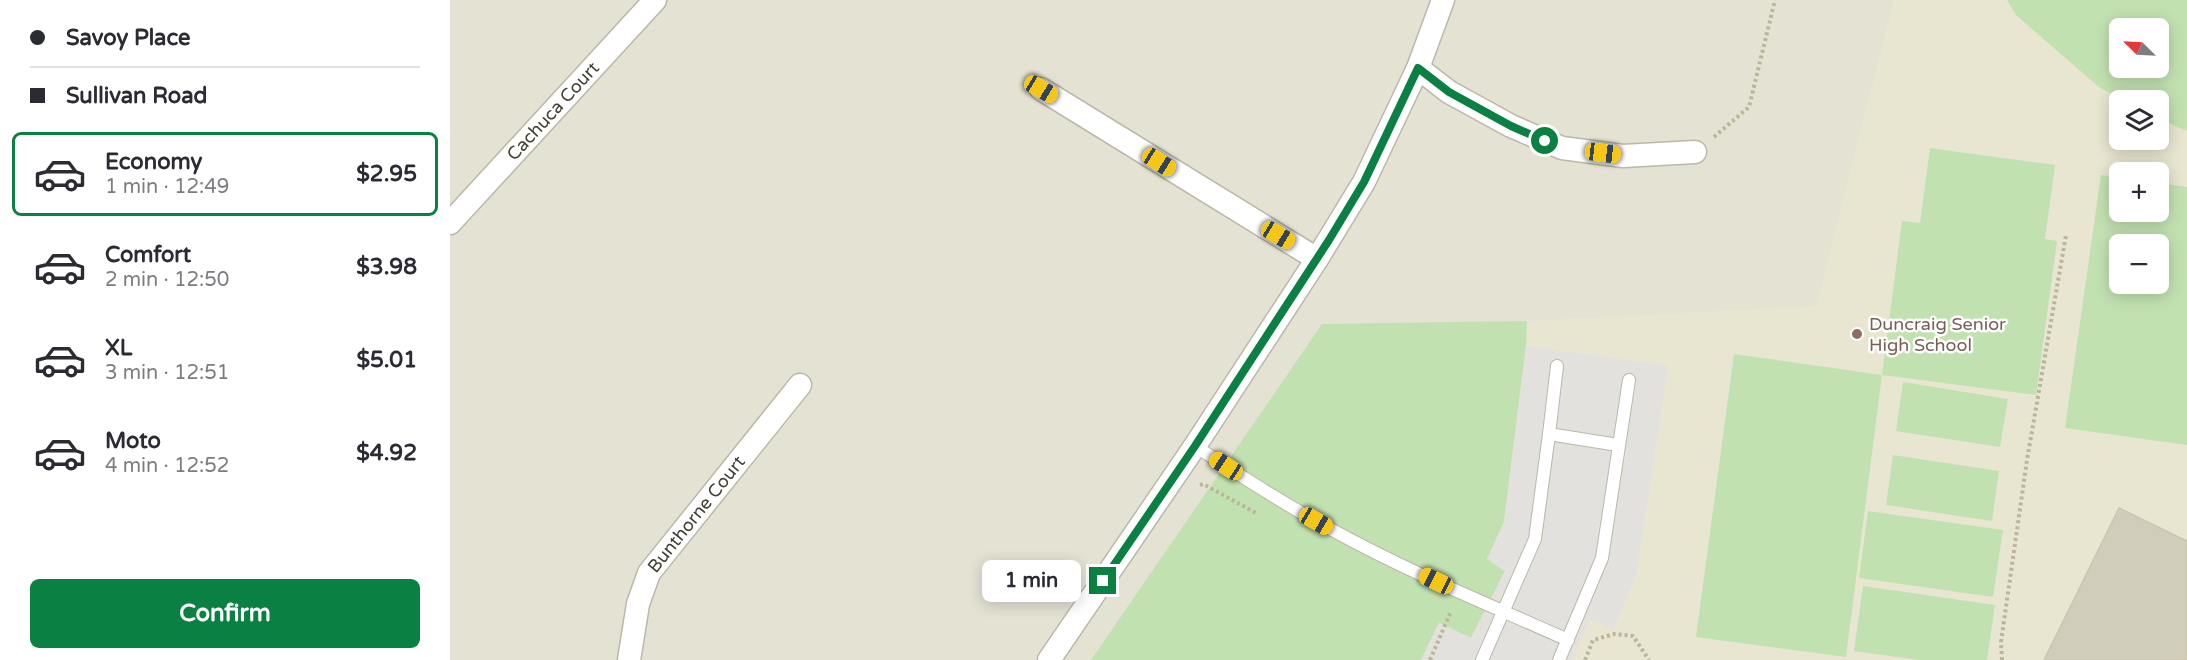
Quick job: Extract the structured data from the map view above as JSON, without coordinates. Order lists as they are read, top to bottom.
{
  "streets": {
    "street": ["Cachuca Court", "Bunthorne Court"]
  },
  "places": ["Duncraig Senior High School"],
  "north": "top left",
  "page": {
    "banner": ["Savoy Place", "Sullivan Road"],
    "map_buttons": ["+", "−"],
    "list": [
      {
        "name": "Economy",
        "note": "1 min · 12:49",
        "value": "$2.95"
      },
      {
        "name": "Comfort",
        "note": "2 min · 12:50",
        "value": "$3.98"
      },
      {
        "name": "XL",
        "note": "3 min · 12:51",
        "value": "$5.01"
      },
      {
        "name": "Moto",
        "note": "4 min · 12:52",
        "value": "$4.92"
      }
    ],
    "bubble": "1 min",
    "buttons": "Confirm"
  }
}
